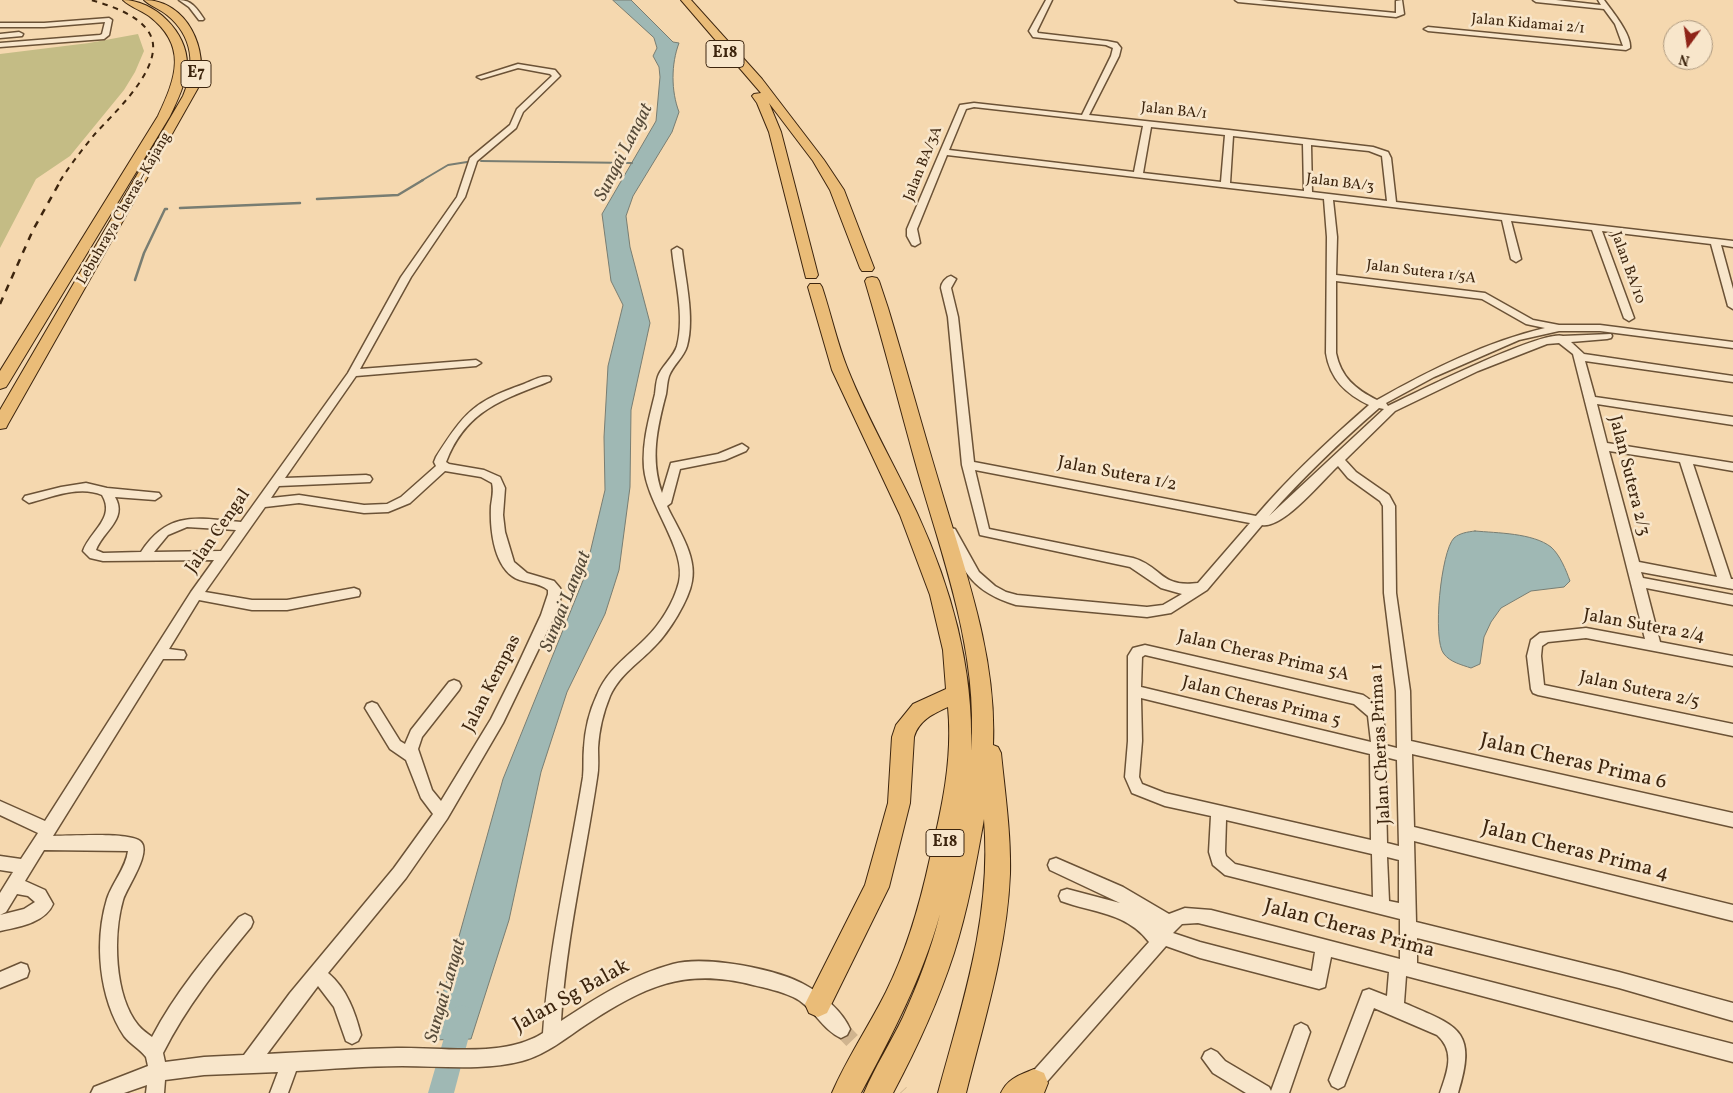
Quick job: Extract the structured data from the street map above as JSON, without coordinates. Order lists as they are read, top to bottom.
{
  "streets": {
    "highway": ["E18", "E7", "Lebuhraya Cheras–Kajang"],
    "street": [
      "Jalan Kidamai 2/1",
      "Jalan BA/1",
      "Jalan BA/3A",
      "Jalan BA/3",
      "Jalan BA/10",
      "Jalan Sutera 1/5A",
      "Jalan Sutera 1/2",
      "Jalan Sutera 2/3",
      "Jalan Cengal",
      "Jalan Sutera 2/4",
      "Jalan Cheras Prima 5A",
      "Jalan Kempas",
      "Jalan Sutera 2/5",
      "Jalan Cheras Prima 5",
      "Jalan Cheras Prima 1",
      "Jalan Cheras Prima 6",
      "Jalan Cheras Prima 4",
      "Jalan Cheras Prima",
      "Jalan Sg Balak"
    ]
  },
  "crossings": [
    ["Jalan BA/1", "Jalan BA/3A"],
    ["Jalan BA/1", "Jalan BA/3"],
    ["Jalan BA/3A", "Jalan BA/3"],
    ["Jalan BA/3", "Jalan BA/10"],
    ["Jalan Sutera 2/3", "Jalan Sutera 2/4"],
    ["Jalan Sutera 2/4", "Jalan Sutera 2/5"],
    ["Jalan Cheras Prima 5A", "Jalan Cheras Prima 5"],
    ["Jalan Kempas", "Jalan Sg Balak"],
    ["Jalan Cheras Prima 5", "Jalan Cheras Prima 1"],
    ["Jalan Cheras Prima 5", "Jalan Cheras Prima 6"],
    ["Jalan Cheras Prima 1", "Jalan Cheras Prima 6"],
    ["Jalan Cheras Prima 1", "Jalan Cheras Prima 4"],
    ["Jalan Cheras Prima 1", "Jalan Cheras Prima"]
  ],
  "water": ["Sungai Langat"],
  "north": "bottom"
}
